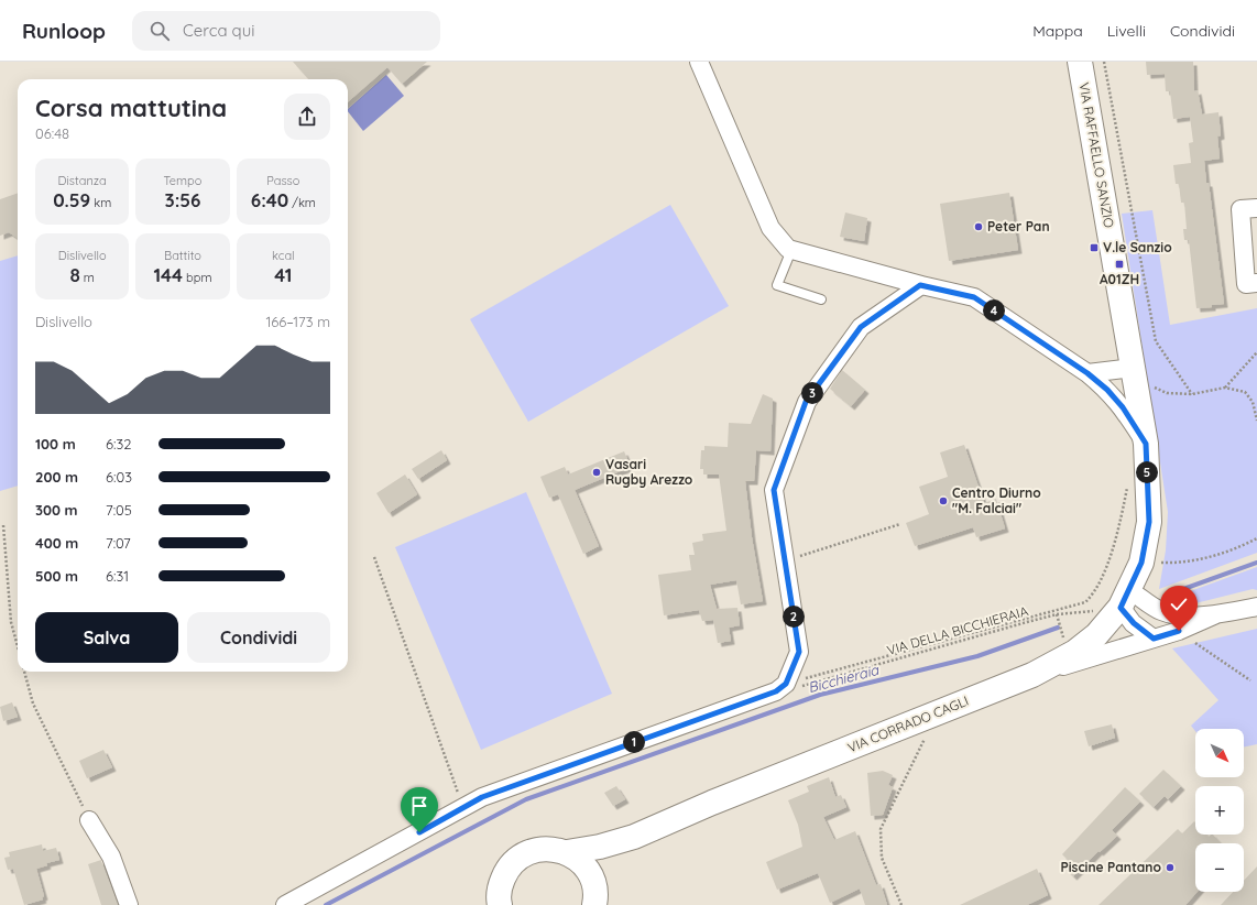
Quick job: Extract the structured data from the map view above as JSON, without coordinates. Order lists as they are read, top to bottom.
{
  "streets": {
    "main road": ["VIA RAFFAELLO SANZIO", "VIA CORRADO CAGLI"],
    "path": ["VIA DELLA BICCHIERAIA"]
  },
  "crossings": [
    ["VIA RAFFAELLO SANZIO", "VIA CORRADO CAGLI"]
  ],
  "water": ["Bicchieraia"],
  "places": {
    "other": [
      "Peter Pan",
      "Vasari Rugby Arezzo",
      "Centro Diurno \"M. Falciai\"",
      "Piscine Pantano"
    ],
    "transit": ["V.le Sanzio", "A01ZH"]
  },
  "north": "bottom right",
  "page": {
    "header": "Runloop",
    "search": "Cerca qui",
    "nav": ["Mappa", "Livelli", "Condividi"],
    "heading": ["Corsa mattutina", "06:48"],
    "stats": [
      ["Distanza", "0.59 km"],
      ["Tempo", "3:56"],
      ["Passo", "6:40 /km"],
      ["Dislivello", "8 m"],
      ["Battito", "144 bpm"],
      ["kcal", "41"]
    ],
    "pins": [
      "4",
      "3",
      "5",
      "2",
      "1"
    ],
    "chart": ["Dislivello", "166–173 m"],
    "list": [
      {
        "name": "100 m",
        "note": "6:32"
      },
      {
        "name": "200 m",
        "note": "6:03"
      },
      {
        "name": "300 m",
        "note": "7:05"
      },
      {
        "name": "400 m",
        "note": "7:07"
      },
      {
        "name": "500 m",
        "note": "6:31"
      }
    ],
    "buttons": ["Salva", "Condividi"],
    "map_buttons": ["+", "−"]
  }
}
